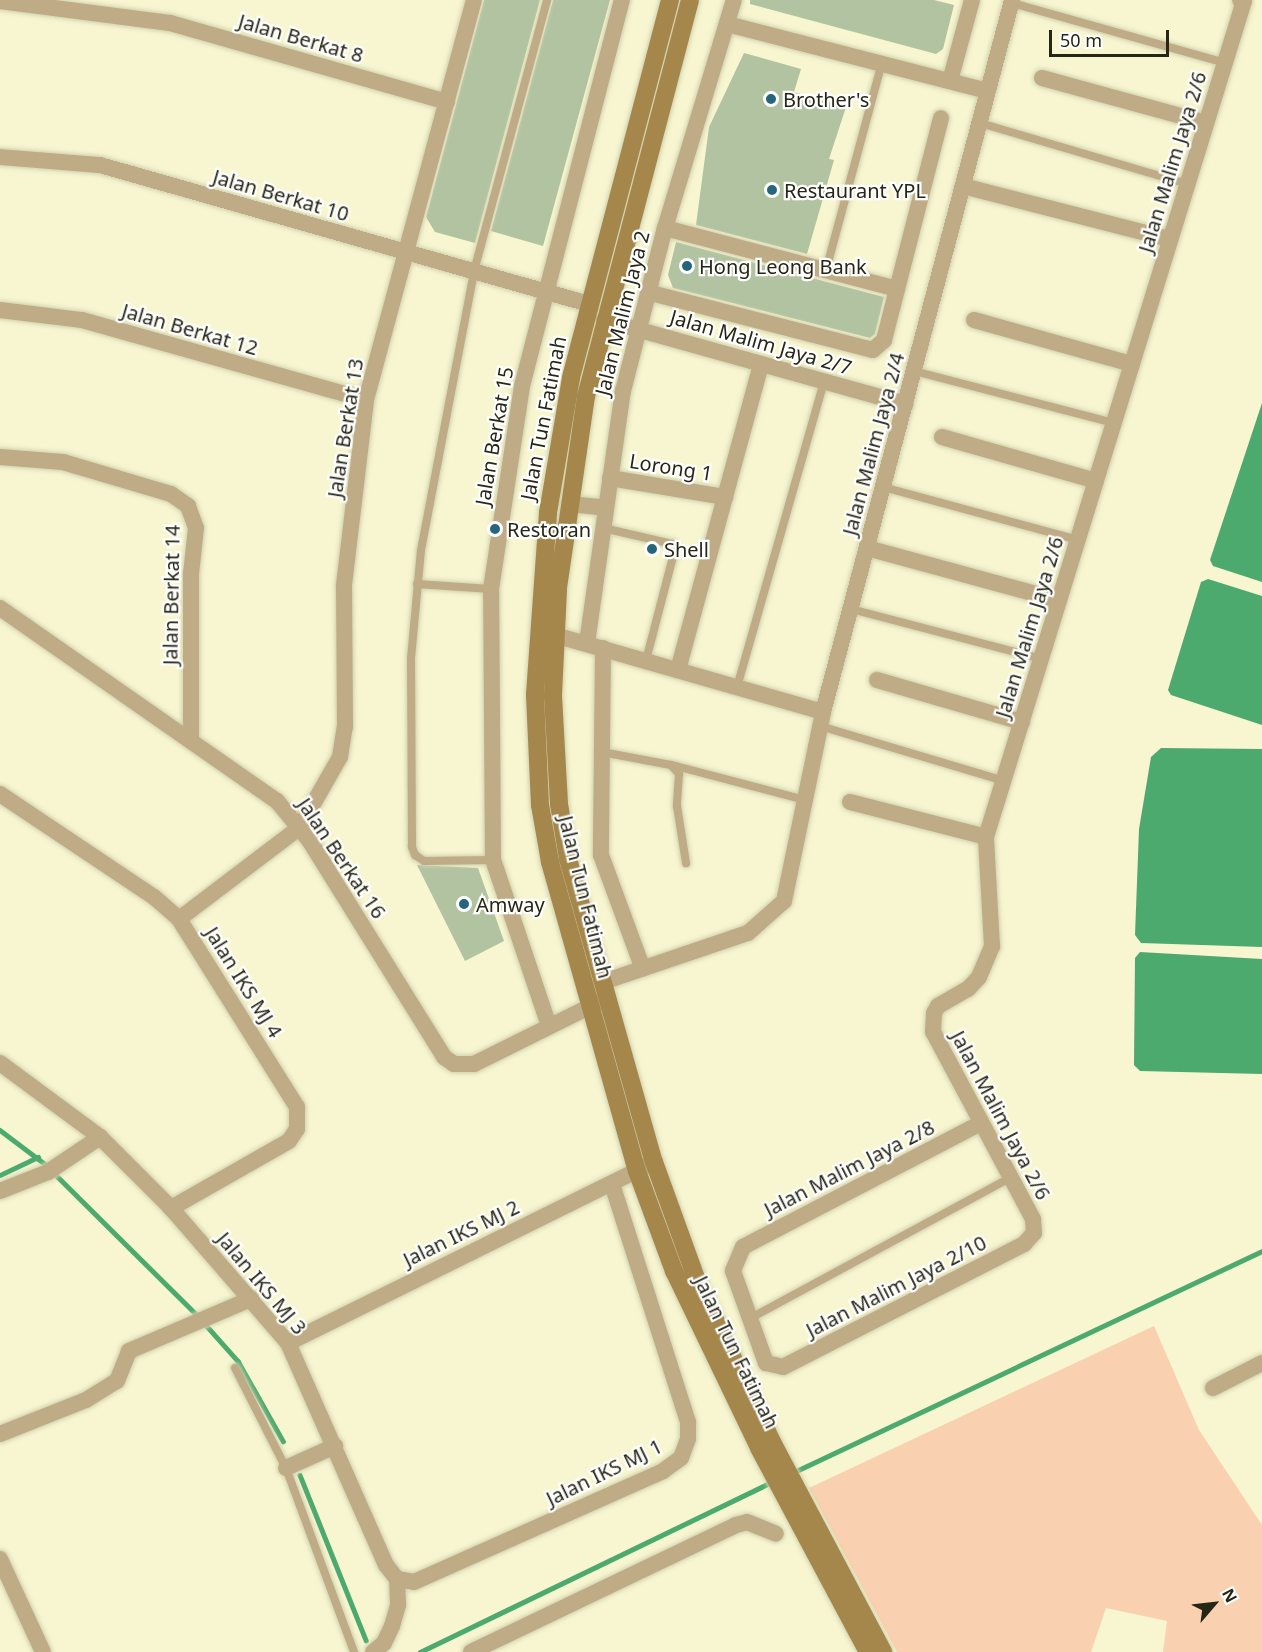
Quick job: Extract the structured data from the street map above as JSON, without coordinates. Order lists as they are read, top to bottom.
{
  "streets": {
    "main road": ["Jalan Tun Fatimah"],
    "street": [
      "Jalan Berkat 8",
      "Jalan Malim Jaya 2/6",
      "Jalan Berkat 10",
      "Jalan Malim Jaya 2",
      "Jalan Berkat 12",
      "Jalan Malim Jaya 2/7",
      "Jalan Berkat 13",
      "Jalan Berkat 15",
      "Jalan Malim Jaya 2/4",
      "Lorong 1",
      "Jalan Berkat 14",
      "Jalan Berkat 16",
      "Jalan IKS MJ 4",
      "Jalan Malim Jaya 2/8",
      "Jalan IKS MJ 2",
      "Jalan IKS MJ 3",
      "Jalan Malim Jaya 2/10",
      "Jalan IKS MJ 1"
    ]
  },
  "crossings": [
    ["Jalan Berkat 8", "Jalan Berkat 13"],
    ["Jalan Malim Jaya 2/6", "Jalan Malim Jaya 2/8"],
    ["Jalan Malim Jaya 2/6", "Jalan Malim Jaya 2/10"],
    ["Jalan Berkat 10", "Jalan Tun Fatimah"],
    ["Jalan Berkat 10", "Jalan Berkat 13"],
    ["Jalan Berkat 10", "Jalan Berkat 15"],
    ["Jalan Malim Jaya 2", "Jalan Malim Jaya 2/7"],
    ["Jalan Malim Jaya 2", "Lorong 1"],
    ["Jalan Berkat 12", "Jalan Berkat 13"],
    ["Jalan Malim Jaya 2/7", "Jalan Tun Fatimah"],
    ["Jalan Malim Jaya 2/7", "Jalan Malim Jaya 2/4"],
    ["Jalan Tun Fatimah", "Jalan Berkat 16"],
    ["Jalan Tun Fatimah", "Jalan IKS MJ 2"],
    ["Jalan Berkat 13", "Jalan Berkat 16"],
    ["Jalan Berkat 15", "Jalan Berkat 16"],
    ["Jalan Malim Jaya 2/4", "Jalan Berkat 16"],
    ["Jalan Berkat 14", "Jalan Berkat 16"],
    ["Jalan IKS MJ 4", "Jalan IKS MJ 3"],
    ["Jalan Malim Jaya 2/8", "Jalan Malim Jaya 2/10"],
    ["Jalan IKS MJ 2", "Jalan IKS MJ 3"],
    ["Jalan IKS MJ 2", "Jalan IKS MJ 1"],
    ["Jalan IKS MJ 3", "Jalan IKS MJ 1"]
  ],
  "places": [
    "Brother's",
    "Restaurant YPL",
    "Hong Leong Bank",
    "Restoran",
    "Shell",
    "Amway"
  ],
  "scale_bar": "50 m",
  "north": "top right"
}
